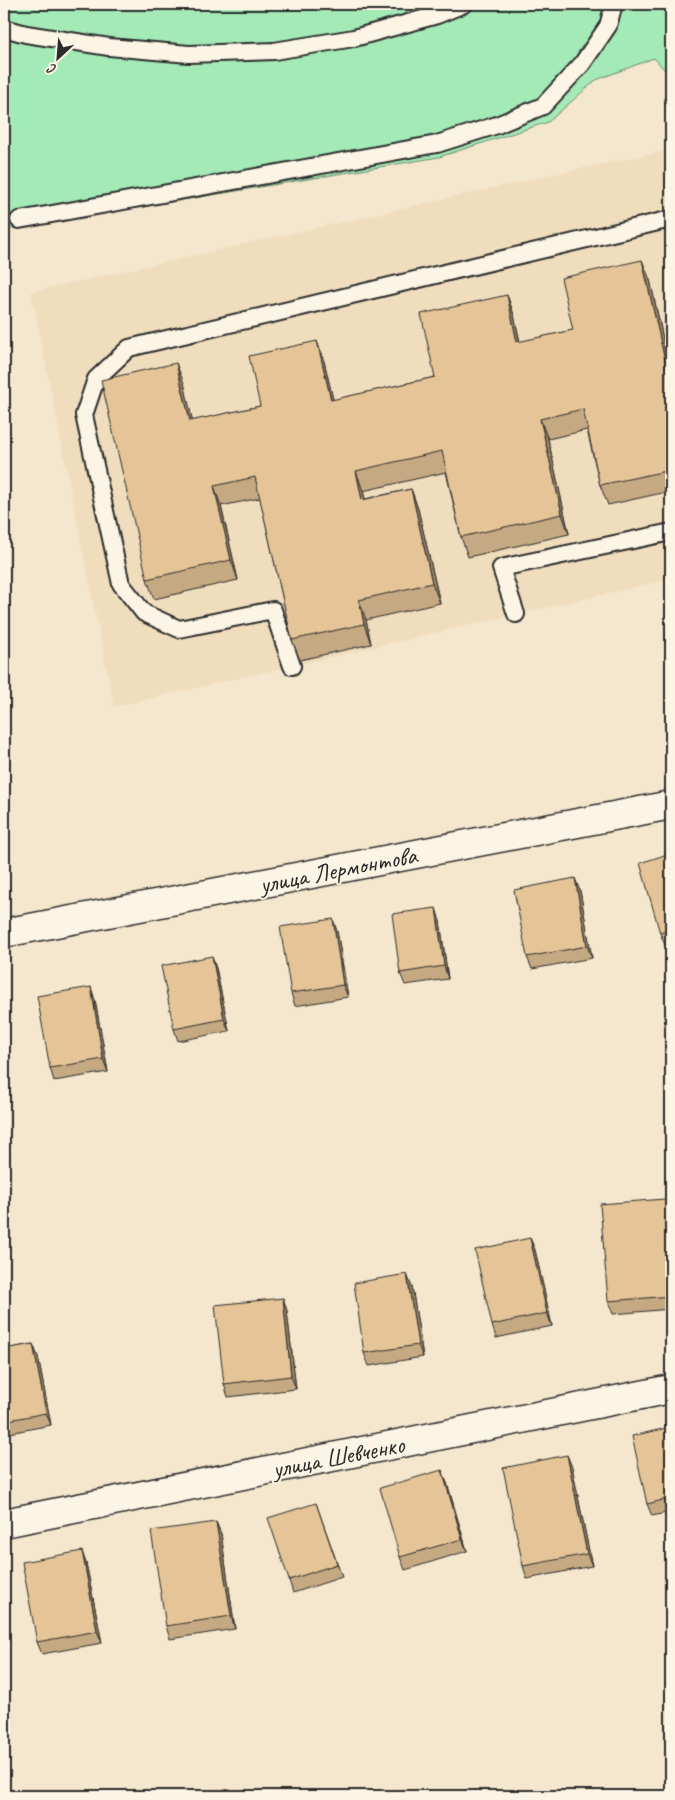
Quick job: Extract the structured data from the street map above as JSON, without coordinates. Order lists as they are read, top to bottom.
{
  "streets": {
    "street": ["улица Лермонтова", "улица Шевченко"]
  },
  "north": "bottom left"
}
